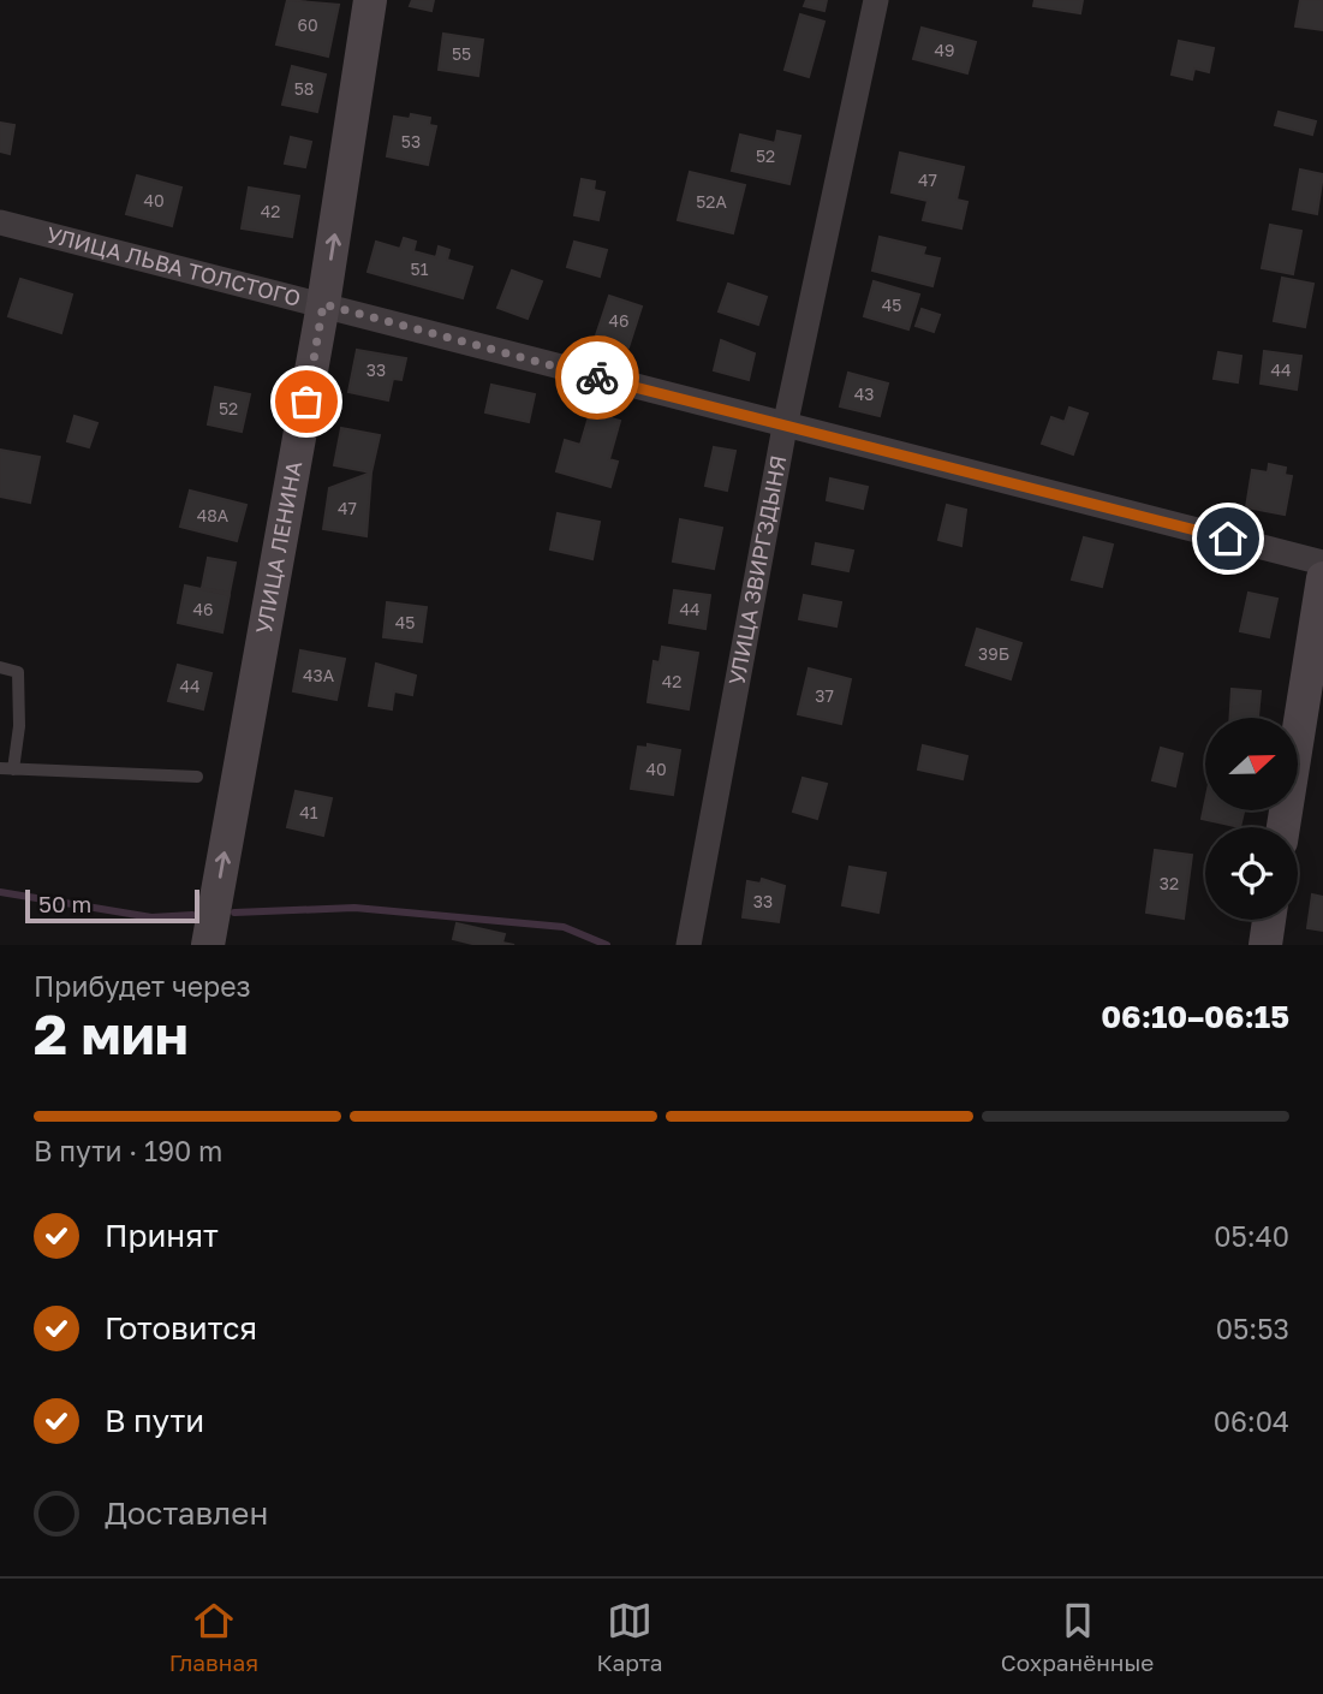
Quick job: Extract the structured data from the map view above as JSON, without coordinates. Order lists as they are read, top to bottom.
{
  "streets": {
    "main road": ["УЛИЦА ЛЕНИНА"],
    "street": ["УЛИЦА ЛЬВА ТОЛСТОГО", "УЛИЦА ЗВИРГЗДЫНЯ"]
  },
  "crossings": [
    ["УЛИЦА ЛЬВА ТОЛСТОГО", "УЛИЦА ЛЕНИНА"],
    ["УЛИЦА ЛЬВА ТОЛСТОГО", "УЛИЦА ЗВИРГЗДЫНЯ"]
  ],
  "one_way": ["УЛИЦА ЛЕНИНА"],
  "house_numbers": [
    "60",
    "49",
    "55",
    "58",
    "53",
    "52",
    "47",
    "40",
    "52А",
    "42",
    "51",
    "45",
    "46",
    "33",
    "44",
    "43",
    "52",
    "47",
    "48А",
    "46",
    "44",
    "45",
    "39Б",
    "43А",
    "42",
    "44",
    "37",
    "40",
    "41",
    "32",
    "33"
  ],
  "scale_bar": "50 m",
  "north": "right",
  "page": {
    "scale": "50 m",
    "heading": ["2 мин", "Прибудет через", "06:10–06:15"],
    "bar": "В пути · 190 m",
    "list": [
      ["Принят", "05:40"],
      ["Готовится", "05:53"],
      ["В пути", "06:04"],
      "Доставлен"
    ],
    "tabs": ["Главная", "Карта", "Сохранённые"]
  }
}
